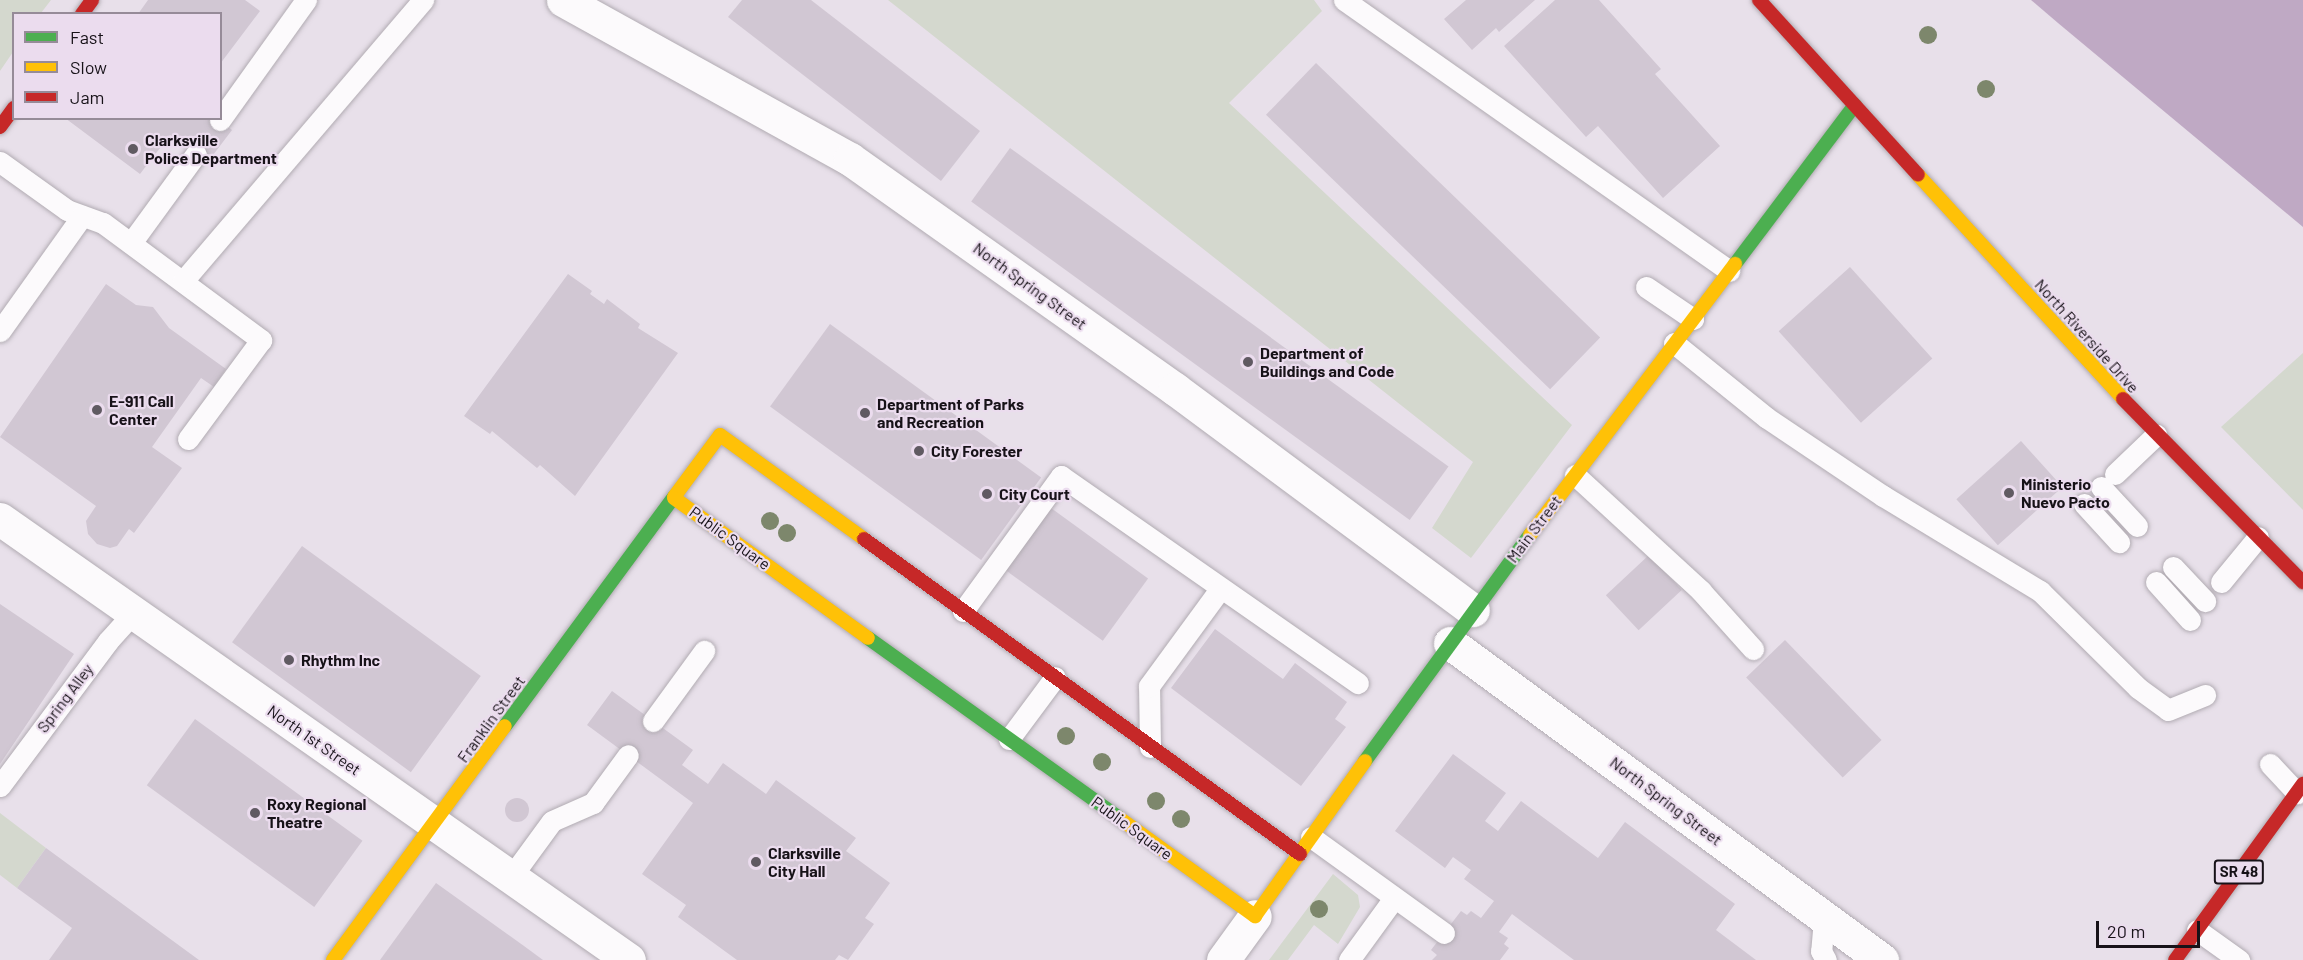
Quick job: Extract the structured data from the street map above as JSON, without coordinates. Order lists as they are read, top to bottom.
{
  "streets": {
    "main road": [
      "North Riverside Drive",
      "Main Street",
      "Public Square",
      "Franklin Street",
      "SR 48"
    ],
    "street": ["North Spring Street", "North 1st Street"],
    "lane": ["Spring Alley"]
  },
  "crossings": [
    ["North Spring Street", "Main Street"],
    ["North Riverside Drive", "Main Street"],
    ["Main Street", "Public Square"],
    ["Public Square", "Franklin Street"],
    ["Spring Alley", "North 1st Street"],
    ["Franklin Street", "North 1st Street"]
  ],
  "places": [
    "Clarksville Police Department",
    "Department of Buildings and Code",
    "E-911 Call Center",
    "Department of Parks and Recreation",
    "City Forester",
    "Ministerio Nuevo Pacto",
    "City Court",
    "Rhythm Inc",
    "Roxy Regional Theatre",
    "Clarksville City Hall"
  ],
  "legend": ["Fast", "Slow", "Jam"],
  "scale_bar": "20 m"
}
